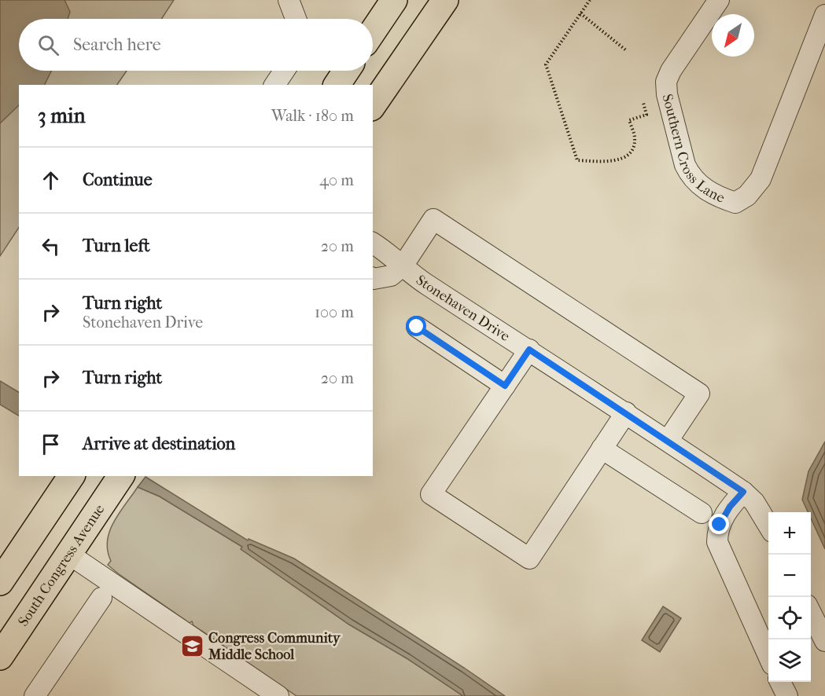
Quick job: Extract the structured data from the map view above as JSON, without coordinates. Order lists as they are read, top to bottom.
{
  "streets": {
    "main road": ["South Congress Avenue"],
    "street": ["Southern Cross Lane", "Stonehaven Drive"]
  },
  "places": {
    "school or university": ["Congress Community Middle School"]
  },
  "north": "bottom left",
  "page": {
    "search": "Search here",
    "heading": ["3 min", "Walk · 180 m"],
    "list": [
      ["Continue", "40 m"],
      ["Turn left", "20 m"],
      ["Turn right", "Stonehaven Drive", "100 m"],
      ["Turn right", "20 m"],
      "Arrive at destination"
    ],
    "map_buttons": ["+", "−"]
  }
}
